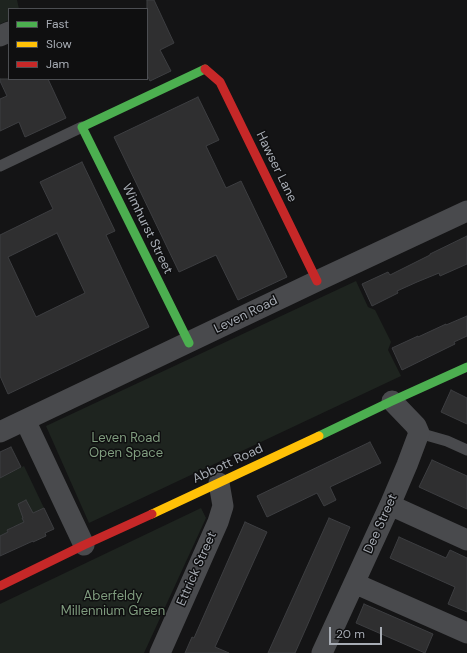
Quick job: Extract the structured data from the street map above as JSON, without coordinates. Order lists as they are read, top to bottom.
{
  "streets": {
    "street": [
      "Hawser Lane",
      "Wimhurst Street",
      "Leven Road",
      "Abbott Road",
      "Dee Street",
      "Ettrick Street"
    ]
  },
  "crossings": [
    ["Hawser Lane", "Wimhurst Street"],
    ["Hawser Lane", "Leven Road"],
    ["Wimhurst Street", "Leven Road"],
    ["Abbott Road", "Ettrick Street"]
  ],
  "parks": ["Leven Road Open Space", "Aberfeldy Millennium Green"],
  "legend": ["Fast", "Slow", "Jam"],
  "scale_bar": "20 m"
}
